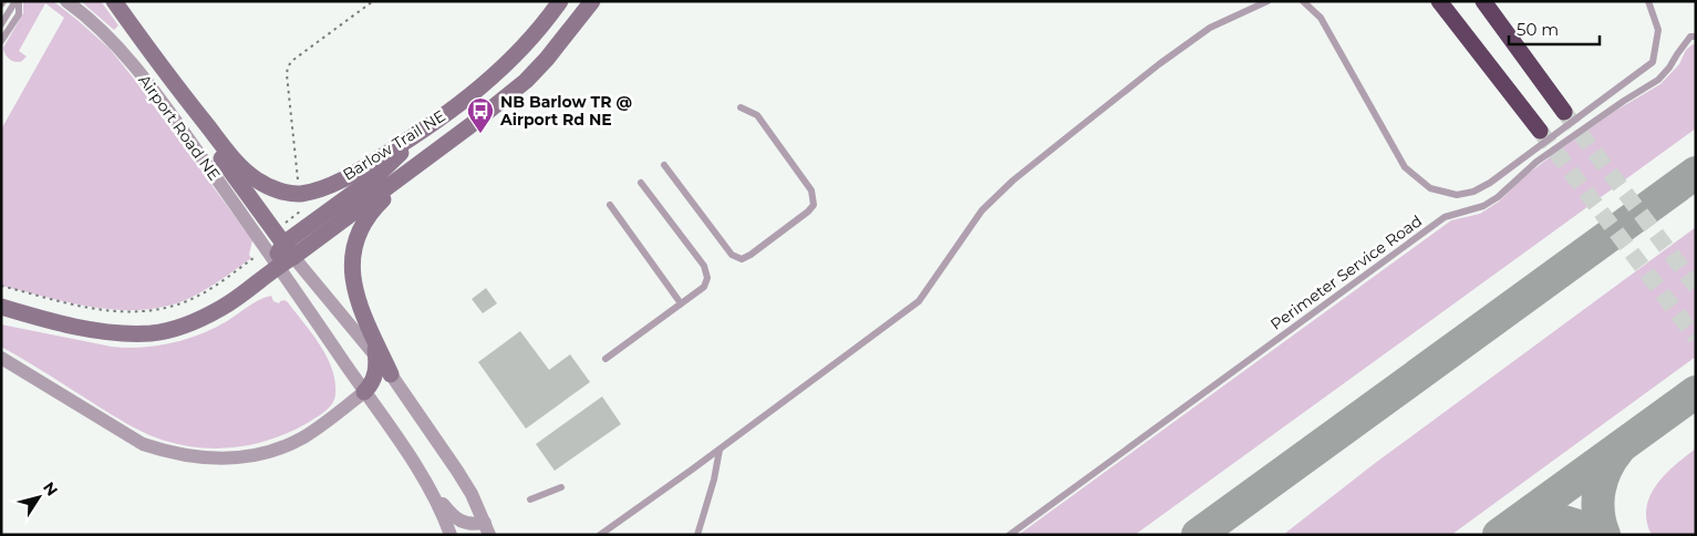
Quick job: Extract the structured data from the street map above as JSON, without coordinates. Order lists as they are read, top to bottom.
{
  "streets": {
    "main road": ["Airport Road NE", "Barlow Trail NE"],
    "lane": ["Perimeter Service Road"]
  },
  "crossings": [
    ["Airport Road NE", "Barlow Trail NE"]
  ],
  "places": {
    "bus stop": ["NB Barlow TR @ Airport Rd NE"]
  },
  "scale_bar": "50 m",
  "north": "top right"
}
